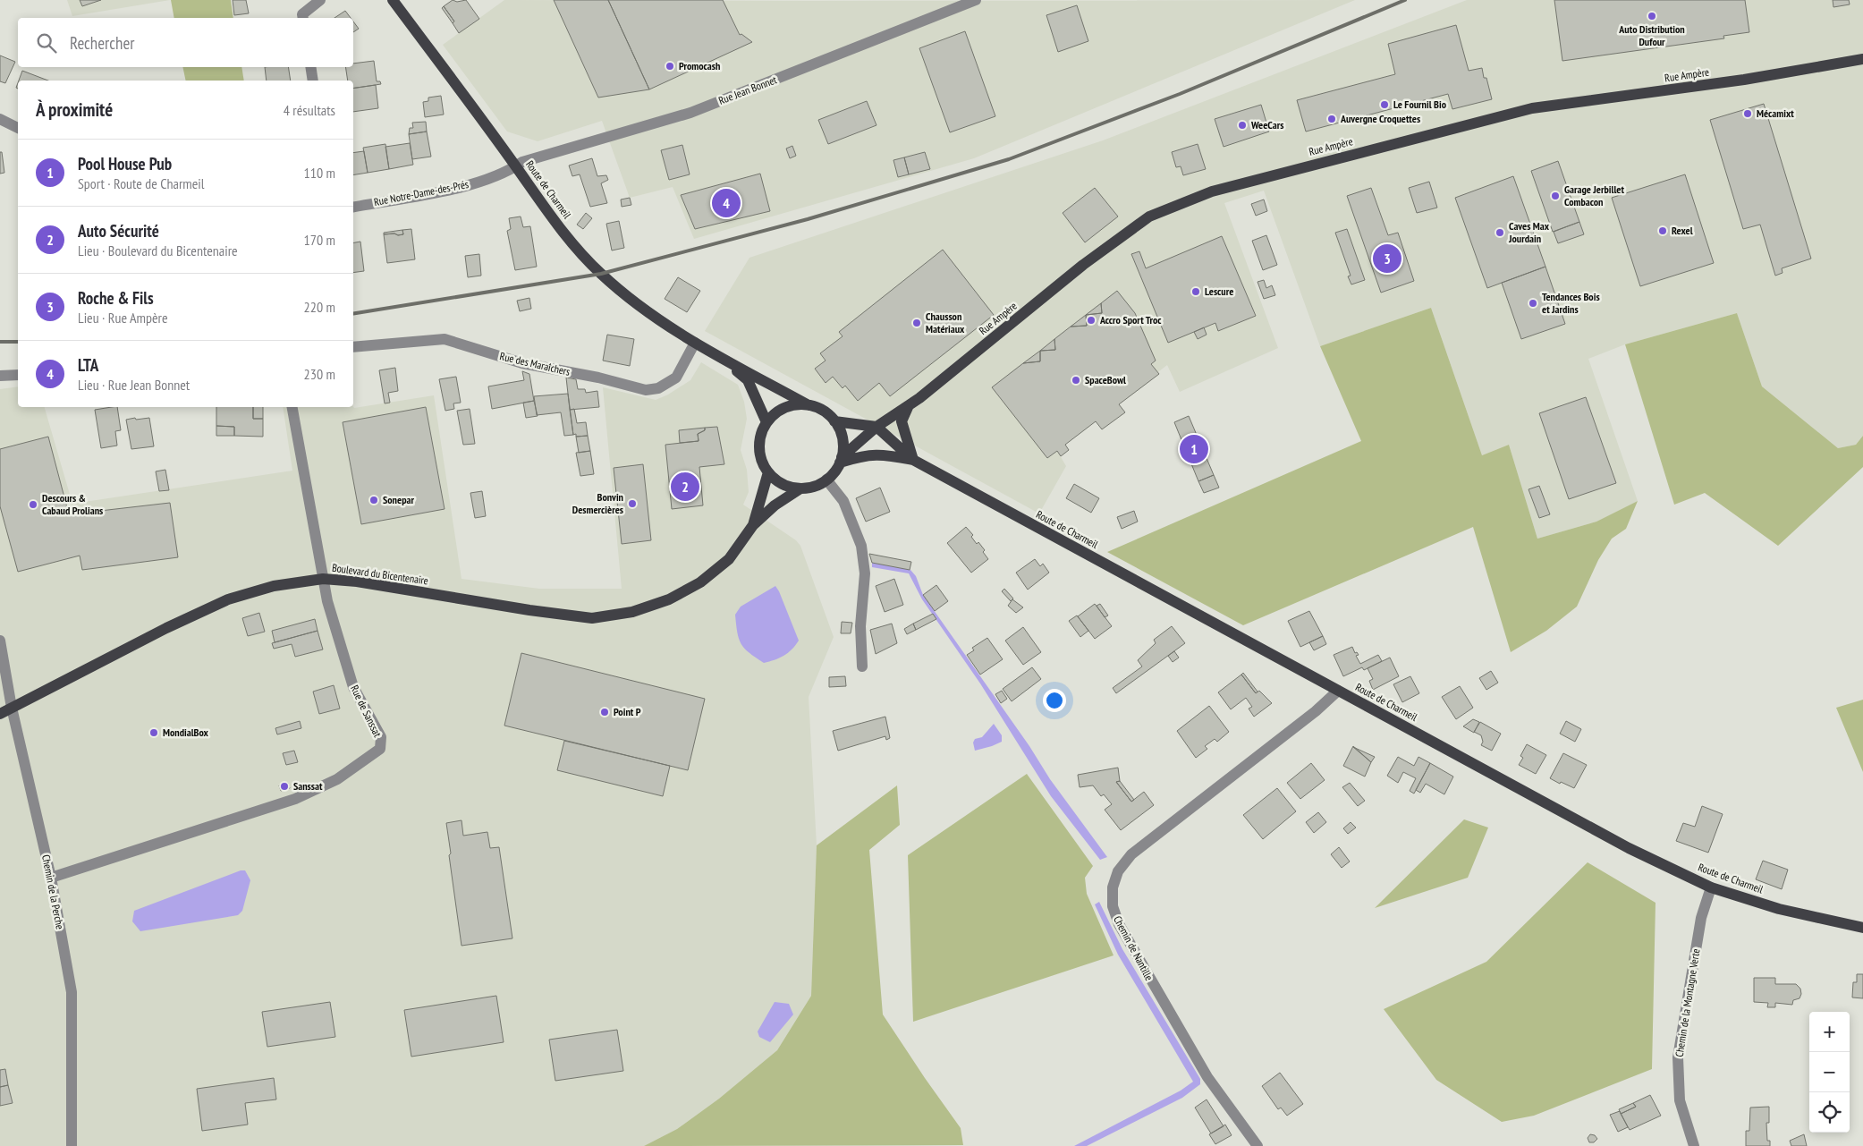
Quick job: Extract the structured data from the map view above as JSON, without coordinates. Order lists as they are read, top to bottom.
{
  "streets": {
    "main road": ["Rue Ampère", "Route de Charmeil", "Boulevard du Bicentenaire"],
    "street": [
      "Rue Jean Bonnet",
      "Rue Notre-Dame-des-Prés",
      "Rue des Maraîchers",
      "Rue de Sanssat",
      "Chemin de la Perche",
      "Chemin de Nantille",
      "Chemin de la Montagne Verte"
    ]
  },
  "crossings": [
    ["Rue Ampère", "Route de Charmeil"],
    ["Rue Ampère", "Boulevard du Bicentenaire"],
    ["Rue Jean Bonnet", "Route de Charmeil"],
    ["Rue Jean Bonnet", "Rue Notre-Dame-des-Prés"],
    ["Route de Charmeil", "Rue Notre-Dame-des-Prés"],
    ["Route de Charmeil", "Rue des Maraîchers"],
    ["Route de Charmeil", "Boulevard du Bicentenaire"],
    ["Route de Charmeil", "Chemin de Nantille"],
    ["Route de Charmeil", "Chemin de la Montagne Verte"],
    ["Boulevard du Bicentenaire", "Rue de Sanssat"],
    ["Boulevard du Bicentenaire", "Chemin de la Perche"],
    ["Rue de Sanssat", "Chemin de la Perche"]
  ],
  "places": [
    "Auto Distribution Dufour",
    "Promocash",
    "Le Fournil Bio",
    "Mécamixt",
    "Auvergne Croquettes",
    "WeeCars",
    "Garage Jerbillet Combacon",
    "Rexel",
    "Caves Max Jourdain",
    "Lescure",
    "Tendances Bois et Jardins",
    "Accro Sport Troc",
    "Chausson Matériaux",
    "SpaceBowl",
    "Sonepar",
    "Bonvin Desmercières",
    "Descours & Cabaud Prolians",
    "Point P",
    "MondialBox",
    "Sanssat"
  ],
  "page": {
    "search": "Rechercher",
    "heading": ["À proximité", "4 résultats"],
    "list": [
      {
        "mark": "1",
        "name": "Pool House Pub",
        "note": "Sport · Route de Charmeil",
        "value": "110 m"
      },
      {
        "mark": "2",
        "name": "Auto Sécurité",
        "note": "Lieu · Boulevard du Bicentenaire",
        "value": "170 m"
      },
      {
        "mark": "3",
        "name": "Roche & Fils",
        "note": "Lieu · Rue Ampère",
        "value": "220 m"
      },
      {
        "mark": "4",
        "name": "LTA",
        "note": "Lieu · Rue Jean Bonnet",
        "value": "230 m"
      }
    ],
    "pins": [
      "4",
      "3",
      "1",
      "2"
    ],
    "map_buttons": ["+", "−"]
  }
}
